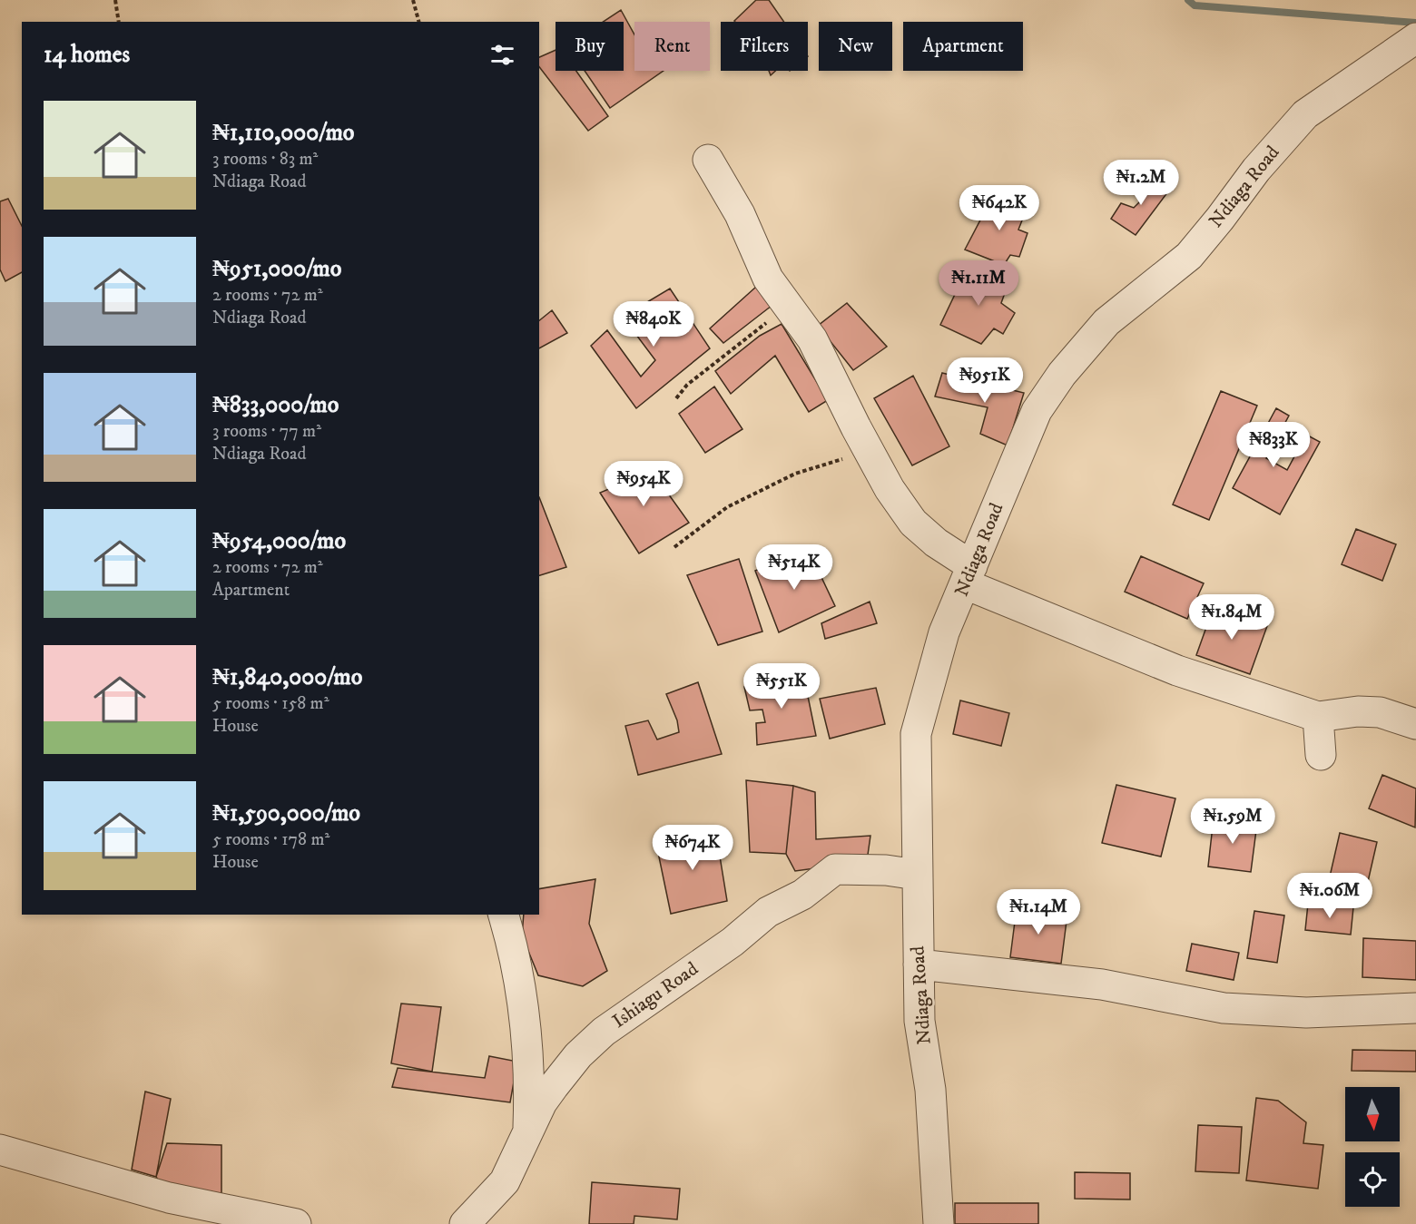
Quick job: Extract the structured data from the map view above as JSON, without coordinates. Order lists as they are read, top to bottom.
{
  "streets": {
    "street": ["Ndiaga Road", "Ishiagu Road"]
  },
  "crossings": [
    ["Ndiaga Road", "Ishiagu Road"]
  ],
  "north": "bottom",
  "page": {
    "chip": [
      "Buy",
      "Rent",
      "Filters",
      "New",
      "Apartment"
    ],
    "heading": "14 homes",
    "list": [
      {
        "name": "₦1,110,000/mo",
        "note": "3 rooms · 83 m² · Ndiaga Road"
      },
      {
        "name": "₦951,000/mo",
        "note": "2 rooms · 72 m² · Ndiaga Road"
      },
      {
        "name": "₦833,000/mo",
        "note": "3 rooms · 77 m² · Ndiaga Road"
      },
      {
        "name": "₦954,000/mo",
        "note": "2 rooms · 72 m² · Apartment"
      },
      {
        "name": "₦1,840,000/mo",
        "note": "5 rooms · 158 m² · House"
      },
      {
        "name": "₦1,590,000/mo",
        "note": "5 rooms · 178 m² · House"
      }
    ],
    "price": [
      "₦1.2M",
      "₦642K",
      "₦1.11M",
      "₦840K",
      "₦951K",
      "₦833K",
      "₦954K",
      "₦514K",
      "₦1.84M",
      "₦551K",
      "₦1.59M",
      "₦674K",
      "₦1.06M",
      "₦1.14M"
    ]
  }
}
